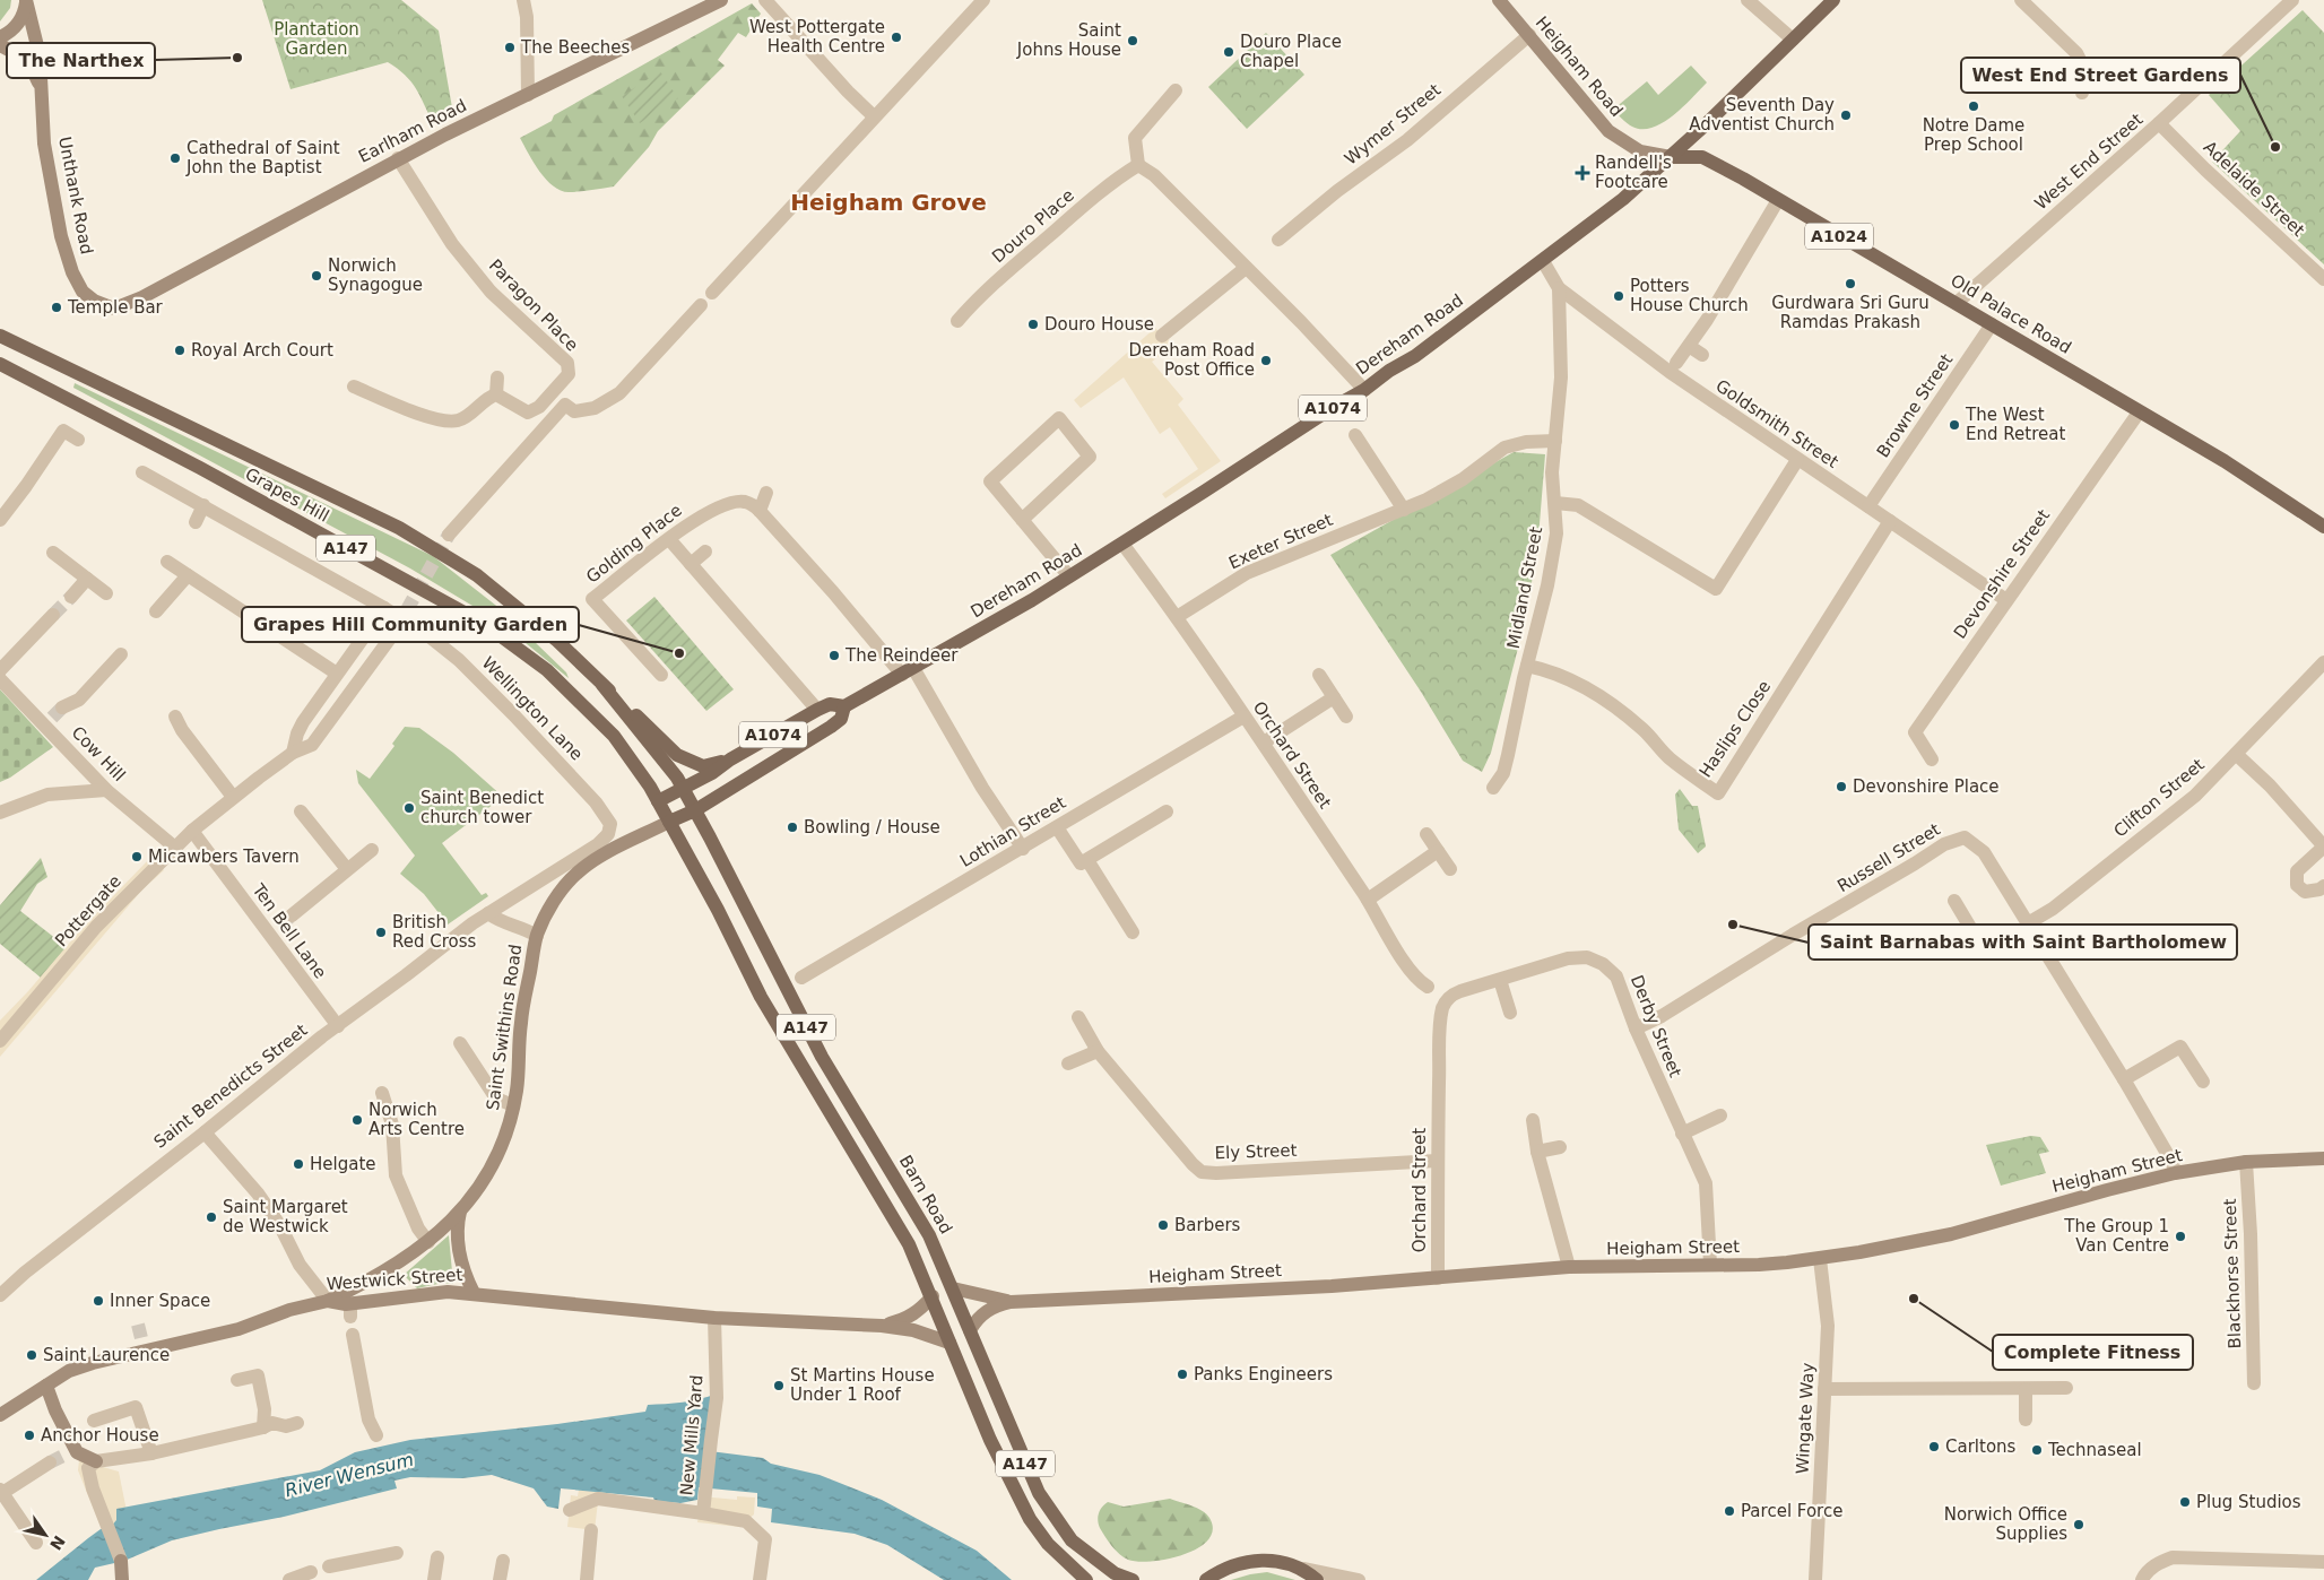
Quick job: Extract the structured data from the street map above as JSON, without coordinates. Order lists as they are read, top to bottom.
{
  "streets": {
    "main road": [
      "A1024",
      "Old Palace Road",
      "Dereham Road",
      "A1074",
      "Grapes Hill",
      "A147",
      "Barn Road"
    ],
    "street": [
      "Heigham Road",
      "Wymer Street",
      "Earlham Road",
      "West End Street",
      "Adelaide Street",
      "Unthank Road",
      "Douro Place",
      "Paragon Place",
      "Browne Street",
      "Goldsmith Street",
      "Exeter Street",
      "Golding Place",
      "Devonshire Street",
      "Midland Street",
      "Wellington Lane",
      "Haslips Close",
      "Cow Hill",
      "Orchard Street",
      "Clifton Street",
      "Lothian Street",
      "Russell Street",
      "Pottergate",
      "Ten Bell Lane",
      "Derby Street",
      "Saint Swithins Road",
      "Saint Benedicts Street",
      "Ely Street",
      "Heigham Street",
      "Blackhorse Street",
      "Westwick Street",
      "Wingate Way",
      "New Mills Yard"
    ]
  },
  "crossings": [
    ["Heigham Road", "Wymer Street"],
    ["Heigham Road", "Old Palace Road"],
    ["Heigham Road", "Dereham Road"],
    ["Earlham Road", "Unthank Road"],
    ["Earlham Road", "Paragon Place"],
    ["West End Street", "Adelaide Street"],
    ["West End Street", "Old Palace Road"],
    ["Old Palace Road", "Dereham Road"],
    ["Old Palace Road", "Browne Street"],
    ["Old Palace Road", "Devonshire Street"],
    ["Dereham Road", "Goldsmith Street"],
    ["Dereham Road", "Grapes Hill"],
    ["Dereham Road", "A147"],
    ["Dereham Road", "Orchard Street"],
    ["Dereham Road", "Barn Road"],
    ["Browne Street", "Goldsmith Street"],
    ["Goldsmith Street", "Devonshire Street"],
    ["Goldsmith Street", "Midland Street"],
    ["Goldsmith Street", "Haslips Close"],
    ["Grapes Hill", "A147"],
    ["Grapes Hill", "Barn Road"],
    ["Exeter Street", "Midland Street"],
    ["Exeter Street", "Orchard Street"],
    ["A147", "Westwick Street"],
    ["Midland Street", "Haslips Close"],
    ["Wellington Lane", "Saint Benedicts Street"],
    ["Cow Hill", "Pottergate"],
    ["Orchard Street", "Lothian Street"],
    ["Orchard Street", "Derby Street"],
    ["Orchard Street", "Ely Street"],
    ["Orchard Street", "Heigham Street"],
    ["Clifton Street", "Russell Street"],
    ["Russell Street", "Derby Street"],
    ["Russell Street", "Heigham Street"],
    ["Pottergate", "Ten Bell Lane"],
    ["Ten Bell Lane", "Saint Benedicts Street"],
    ["Derby Street", "Heigham Street"],
    ["Saint Swithins Road", "Westwick Street"],
    ["Heigham Street", "Barn Road"],
    ["Heigham Street", "Blackhorse Street"],
    ["Heigham Street", "Wingate Way"],
    ["Westwick Street", "New Mills Yard"]
  ],
  "districts": ["Heigham Grove"],
  "water": ["River Wensum"],
  "parks": ["Plantation Garden"],
  "places": {
    "other": [
      "West Pottergate Health Centre",
      "Saint Johns House",
      "The Beeches",
      "Douro Place Chapel",
      "The Narthex",
      "Notre Dame Prep School",
      "Seventh Day Adventist Church",
      "West End Street Gardens",
      "Cathedral of Saint John the Baptist",
      "Norwich Synagogue",
      "Gurdwara Sri Guru Ramdas Prakash",
      "Potters House Church",
      "Temple Bar",
      "Douro House",
      "Royal Arch Court",
      "Dereham Road Post Office",
      "The West End Retreat",
      "Grapes Hill Community Garden",
      "The Reindeer",
      "Devonshire Place",
      "Saint Benedict church tower",
      "Bowling / House",
      "Micawbers Tavern",
      "Saint Barnabas with Saint Bartholomew",
      "British Red Cross",
      "Norwich Arts Centre",
      "Helgate",
      "Saint Margaret de Westwick",
      "Barbers",
      "The Group 1 Van Centre",
      "Complete Fitness",
      "Inner Space",
      "Saint Laurence",
      "Panks Engineers",
      "St Martins House Under 1 Roof",
      "Anchor House",
      "Carltons",
      "Technaseal",
      "Plug Studios",
      "Parcel Force",
      "Norwich Office Supplies"
    ],
    "health": ["Randell's Footcare"]
  },
  "north": "bottom right"
}
